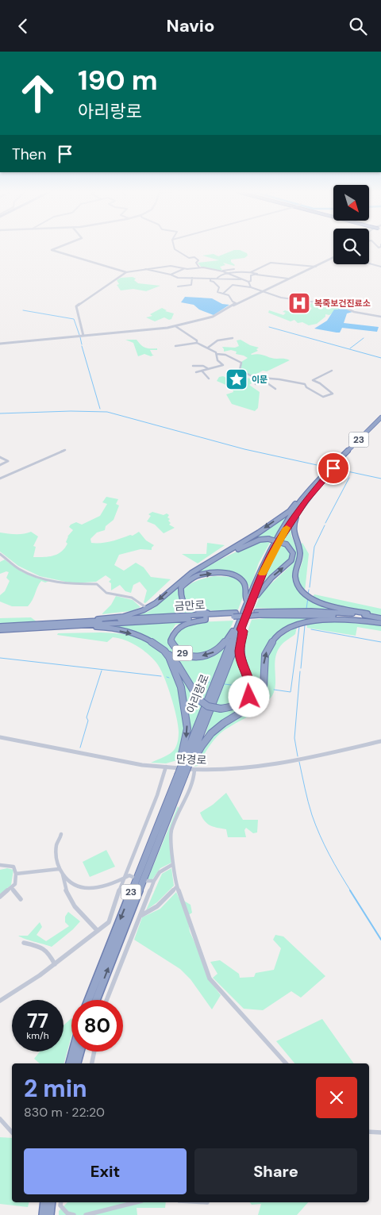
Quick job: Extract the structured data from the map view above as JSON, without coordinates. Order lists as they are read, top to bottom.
{
  "streets": {
    "highway": [
      "23",
      "금만로",
      "29",
      "아리랑로"
    ],
    "street": ["만경로"]
  },
  "crossings": [
    ["금만로", "29"],
    ["29", "아리랑로"]
  ],
  "places": {
    "hospital": ["복죽보건진료소"],
    "place": ["이문"]
  },
  "north": "bottom right",
  "page": {
    "header": "Navio",
    "turn": ["190 m", "아리랑로"],
    "then": "Then",
    "speed": "77 km/h",
    "limit": "80",
    "heading": ["2 min", "830 m · 22:20"],
    "buttons": ["Exit", "Share"]
  }
}
